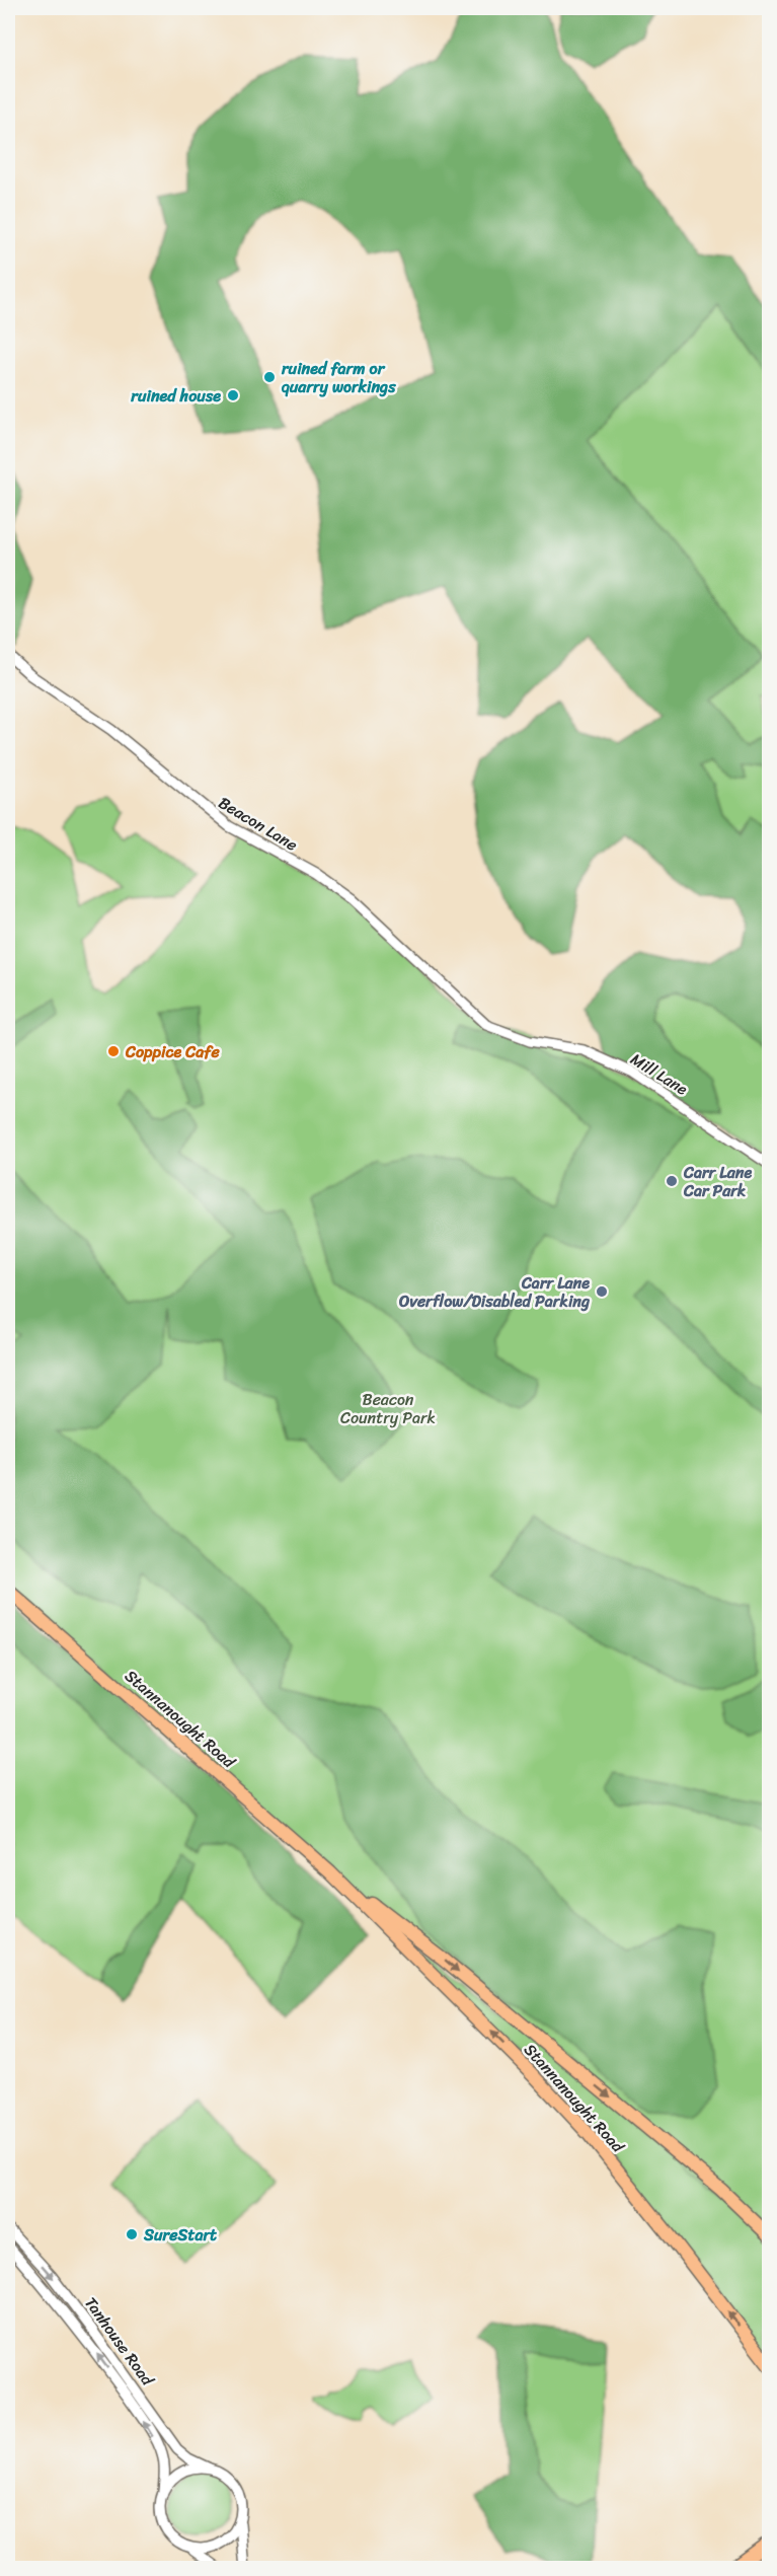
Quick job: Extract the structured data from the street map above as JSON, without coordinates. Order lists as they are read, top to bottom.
{
  "streets": {
    "main road": ["Stannanought Road"],
    "street": ["Beacon Lane", "Mill Lane", "Tanhouse Road"]
  },
  "crossings": [
    ["Beacon Lane", "Mill Lane"]
  ],
  "parks": ["Beacon Country Park"],
  "places": [
    "ruined farm or quarry workings",
    "ruined house",
    "Coppice Cafe",
    "Carr Lane Car Park",
    "Carr Lane Overflow/Disabled Parking",
    "SureStart"
  ]
}
